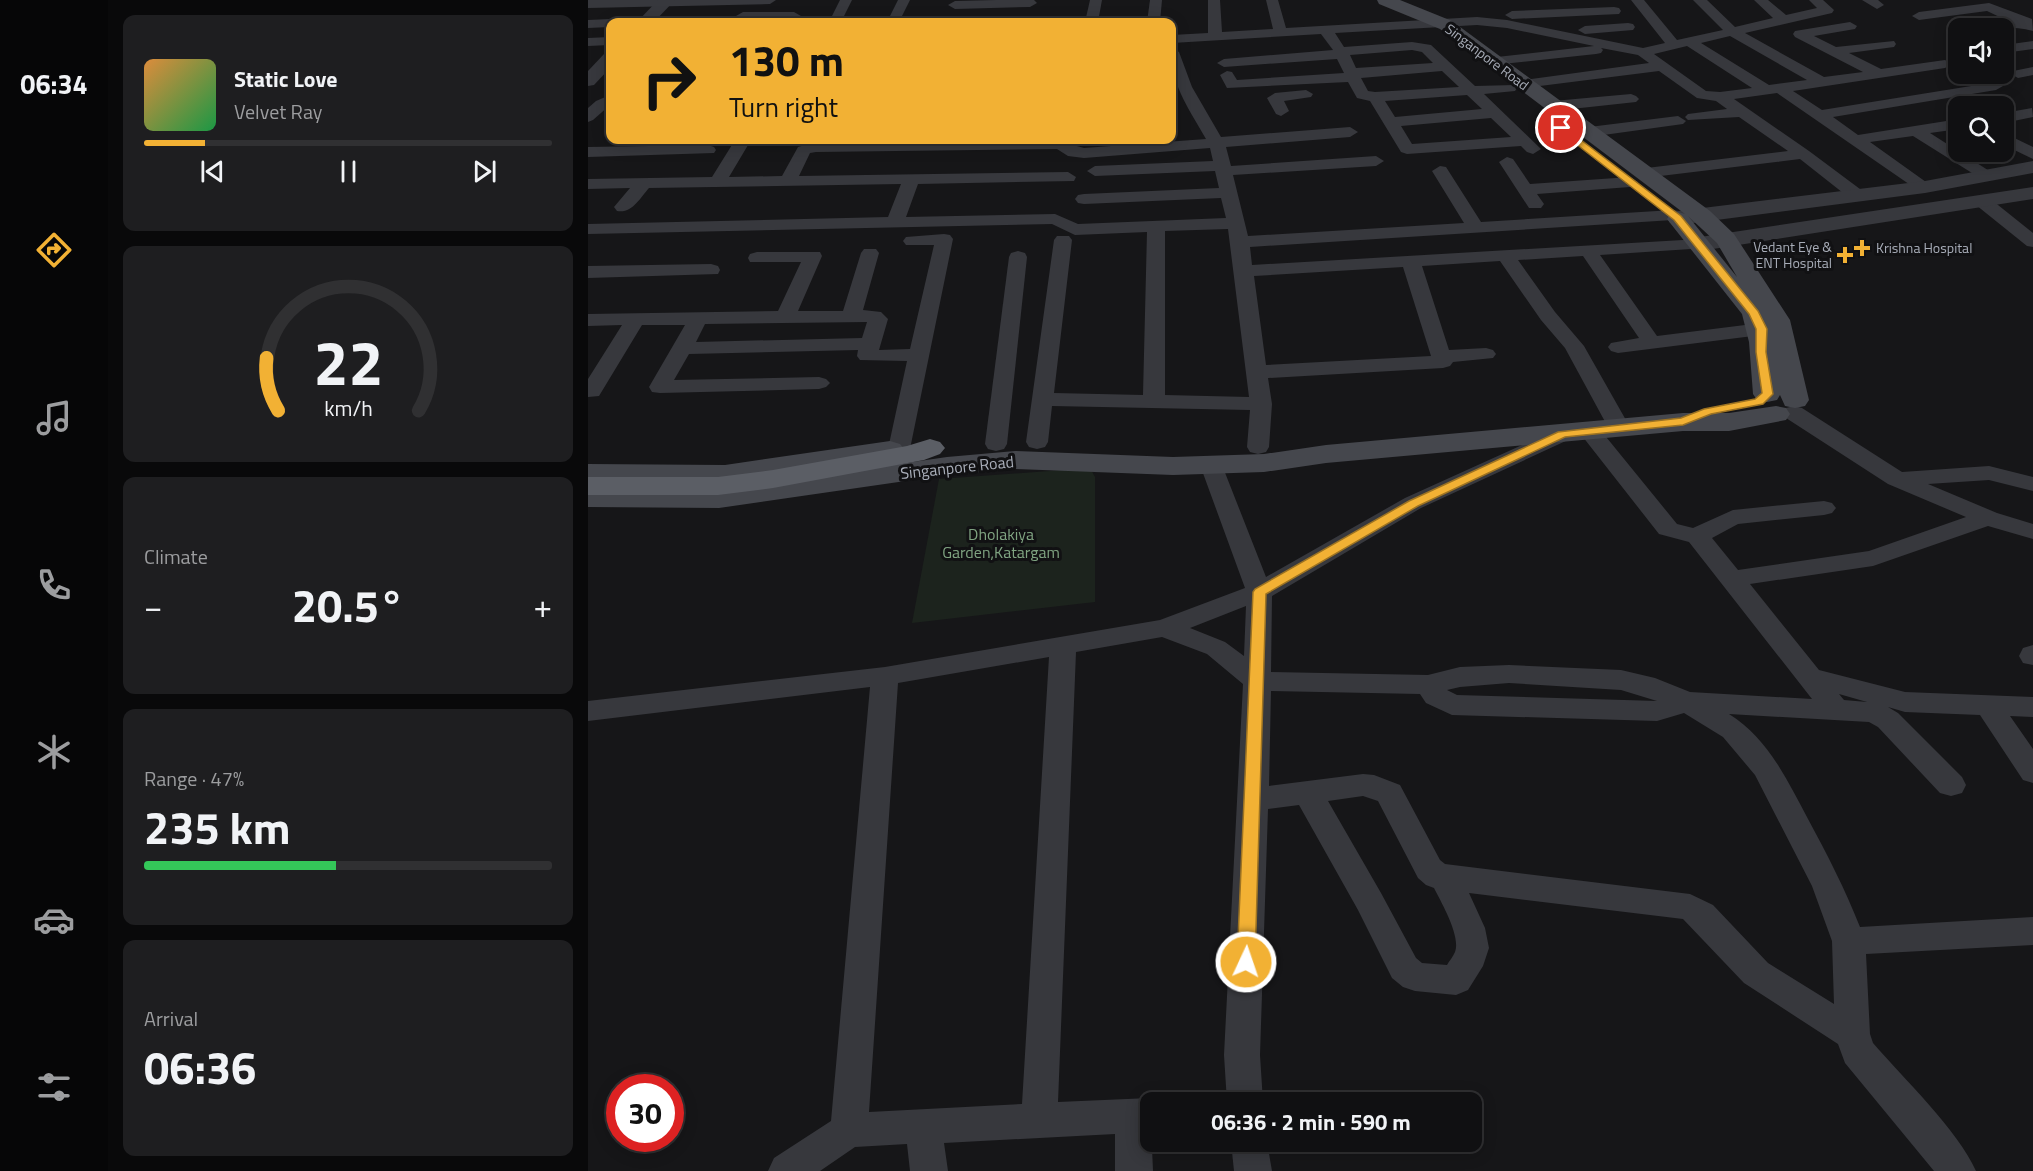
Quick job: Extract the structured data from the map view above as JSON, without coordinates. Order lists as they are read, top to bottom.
{
  "streets": {
    "main road": ["Singanpore Road"]
  },
  "parks": ["Dholakiya Garden,Katargam"],
  "places": {
    "health": ["Krishna Hospital", "Vedant Eye & ENT Hospital"]
  },
  "page": {
    "tabs": "06:34",
    "turn": ["130 m", "Turn right"],
    "song": ["Static Love", "Velvet Ray"],
    "tile": [
      "Climate",
      ["Range · 47%", "235 km"],
      ["Arrival", "06:36"]
    ],
    "heat": ["−", "20.5°", "+"],
    "limit": "30",
    "trip": "06:36 · 2 min · 590 m",
    "gauge": ["22", "km/h"]
  }
}
